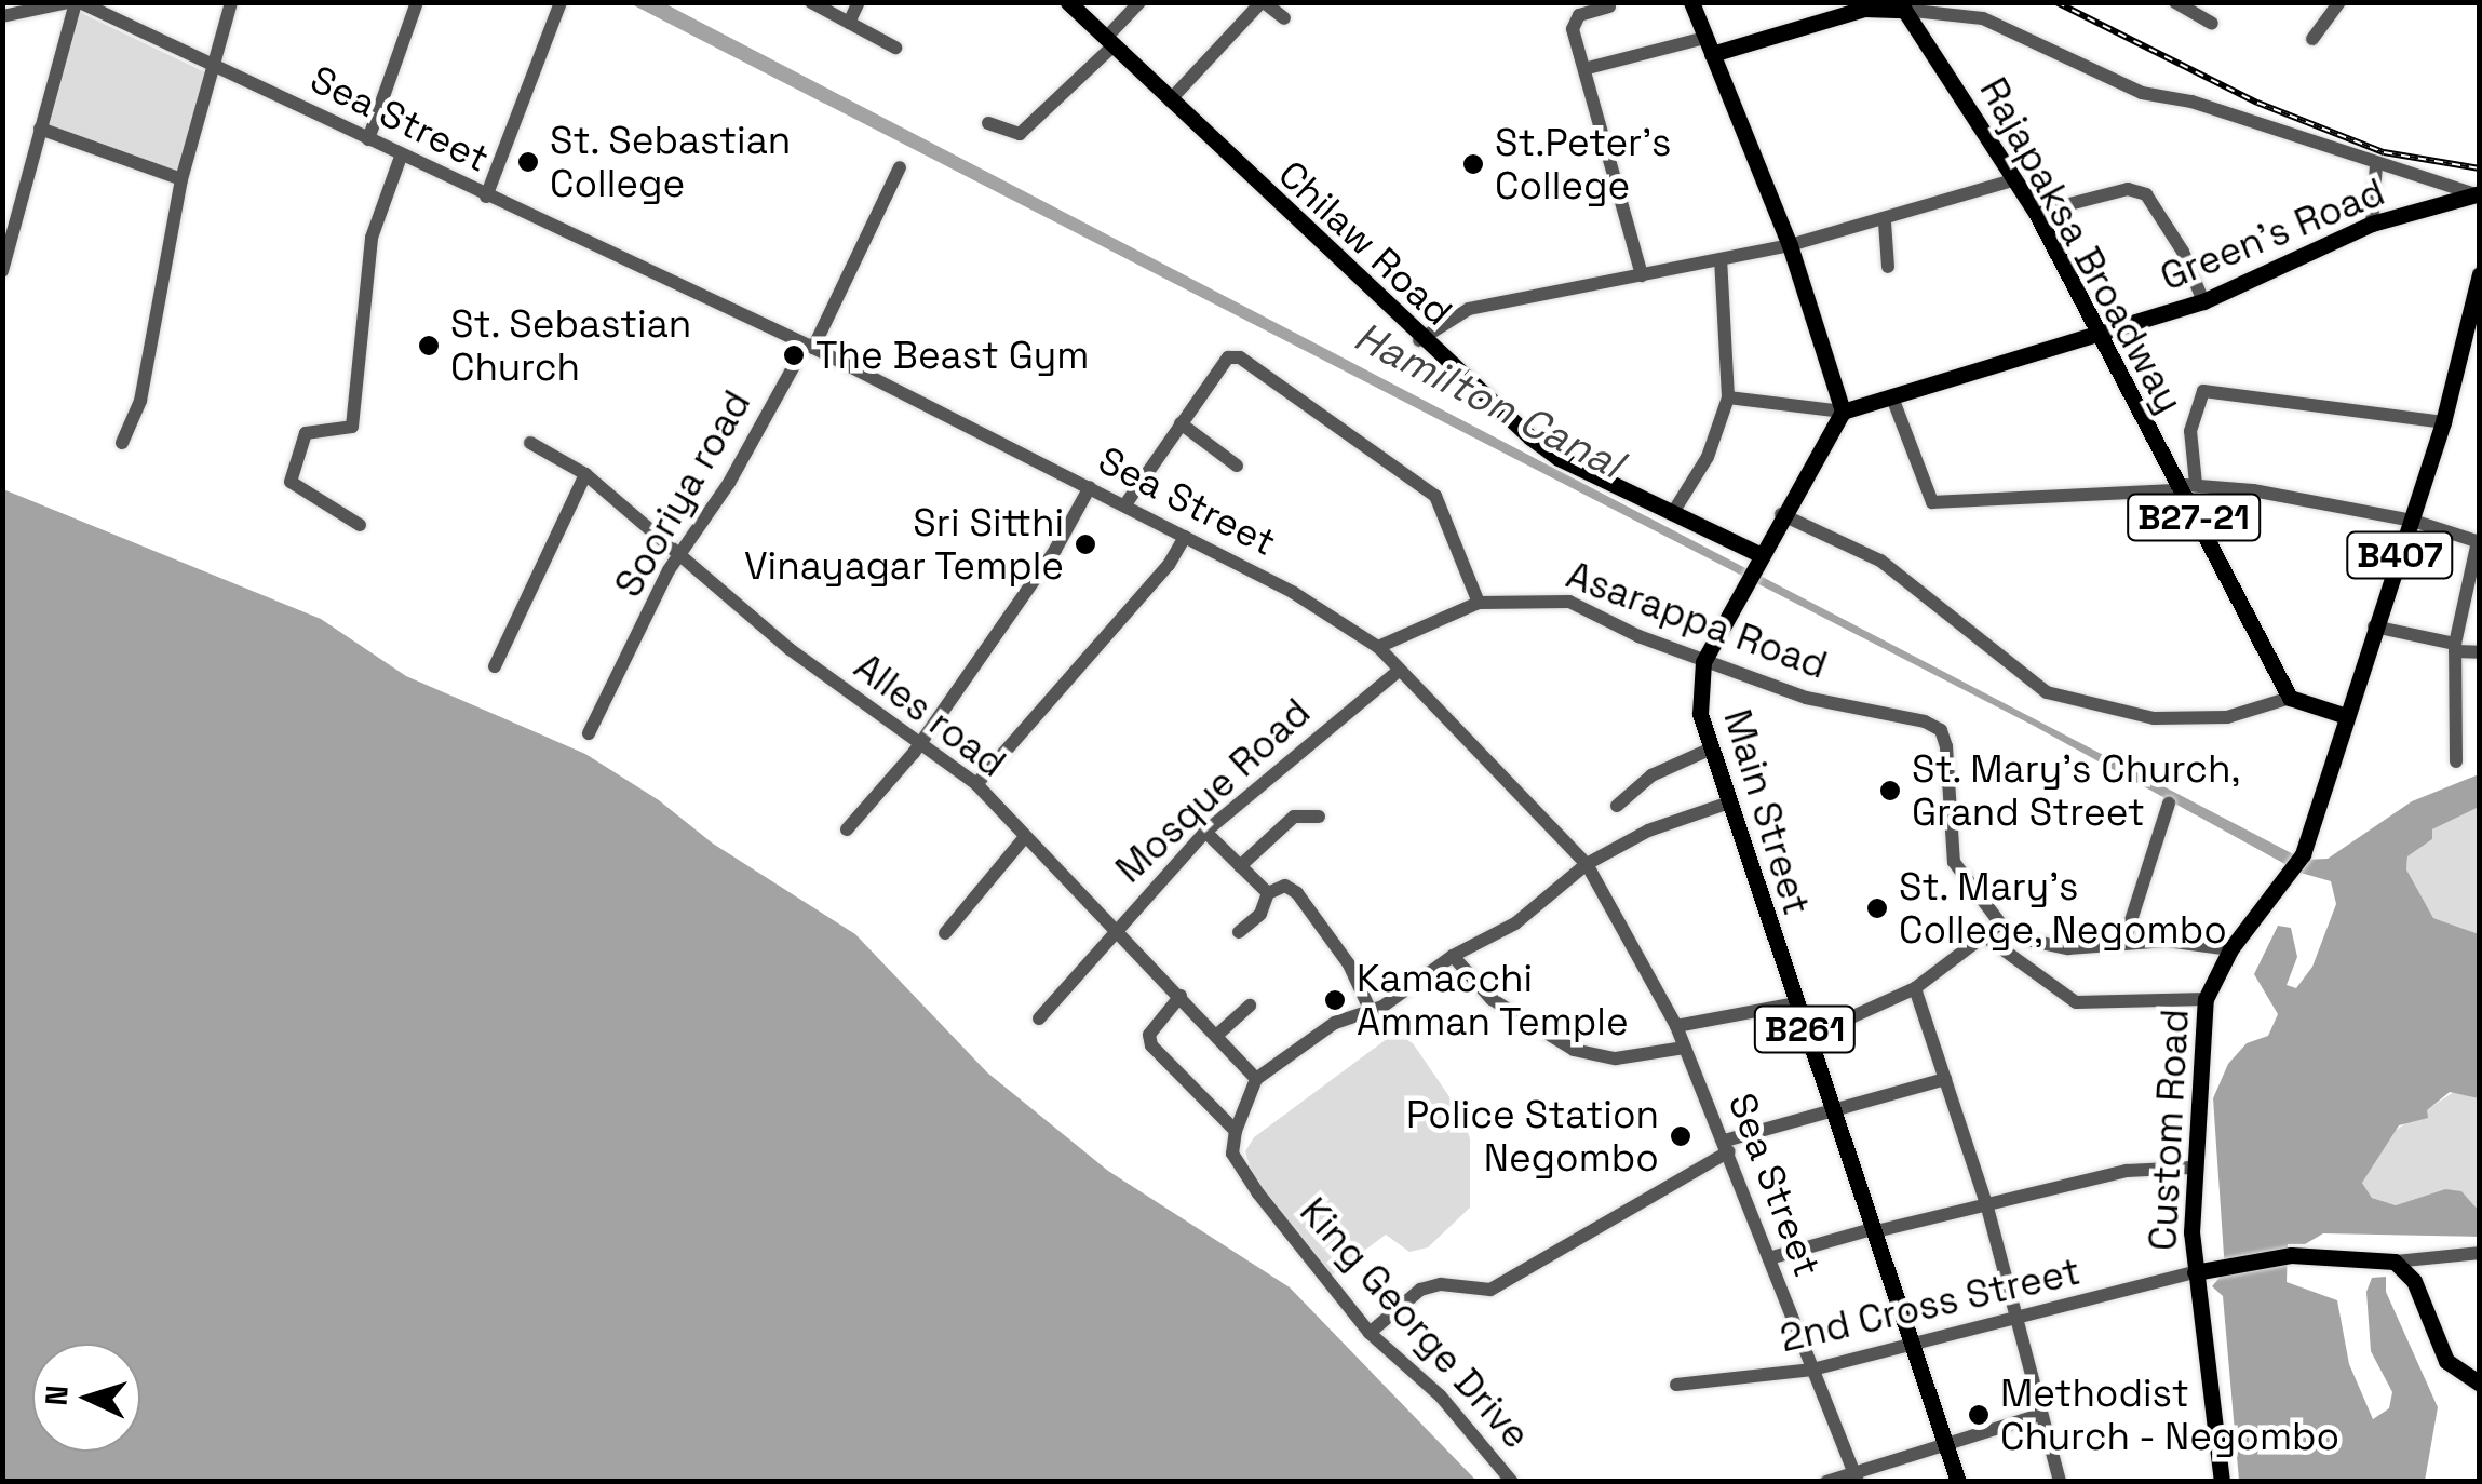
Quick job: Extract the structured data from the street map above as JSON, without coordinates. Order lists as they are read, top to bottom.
{
  "streets": {
    "main road": [
      "Green's Road",
      "Chilaw Road",
      "Rajapaksa Broadway",
      "B27-21",
      "B407",
      "Main Street",
      "B261",
      "Custom Road"
    ],
    "street": [
      "Sea Street",
      "Sooriya road",
      "Asarappa Road",
      "Alles road",
      "Mosque Road",
      "2nd Cross Street",
      "King George Drive"
    ]
  },
  "crossings": [
    ["Sea Street", "Sooriya road"],
    ["Sea Street", "Asarappa Road"],
    ["Sea Street", "Mosque Road"],
    ["Sea Street", "2nd Cross Street"],
    ["Green's Road", "Rajapaksa Broadway"],
    ["Green's Road", "Main Street"],
    ["Chilaw Road", "Main Street"],
    ["Sooriya road", "Alles road"],
    ["B407", "Custom Road"],
    ["Asarappa Road", "Main Street"],
    ["Asarappa Road", "Custom Road"],
    ["Alles road", "Mosque Road"],
    ["Main Street", "2nd Cross Street"],
    ["Custom Road", "2nd Cross Street"]
  ],
  "water": ["Hamilton Canal"],
  "places": [
    "St. Sebastian College",
    "St.Peter's College",
    "St. Sebastian Church",
    "The Beast Gym",
    "Sri Sitthi Vinayagar Temple",
    "St. Mary's Church, Grand Street",
    "St. Mary's College, Negombo",
    "Kamacchi Amman Temple",
    "Police Station Negombo",
    "Methodist Church - Negombo"
  ],
  "north": "left"
}
